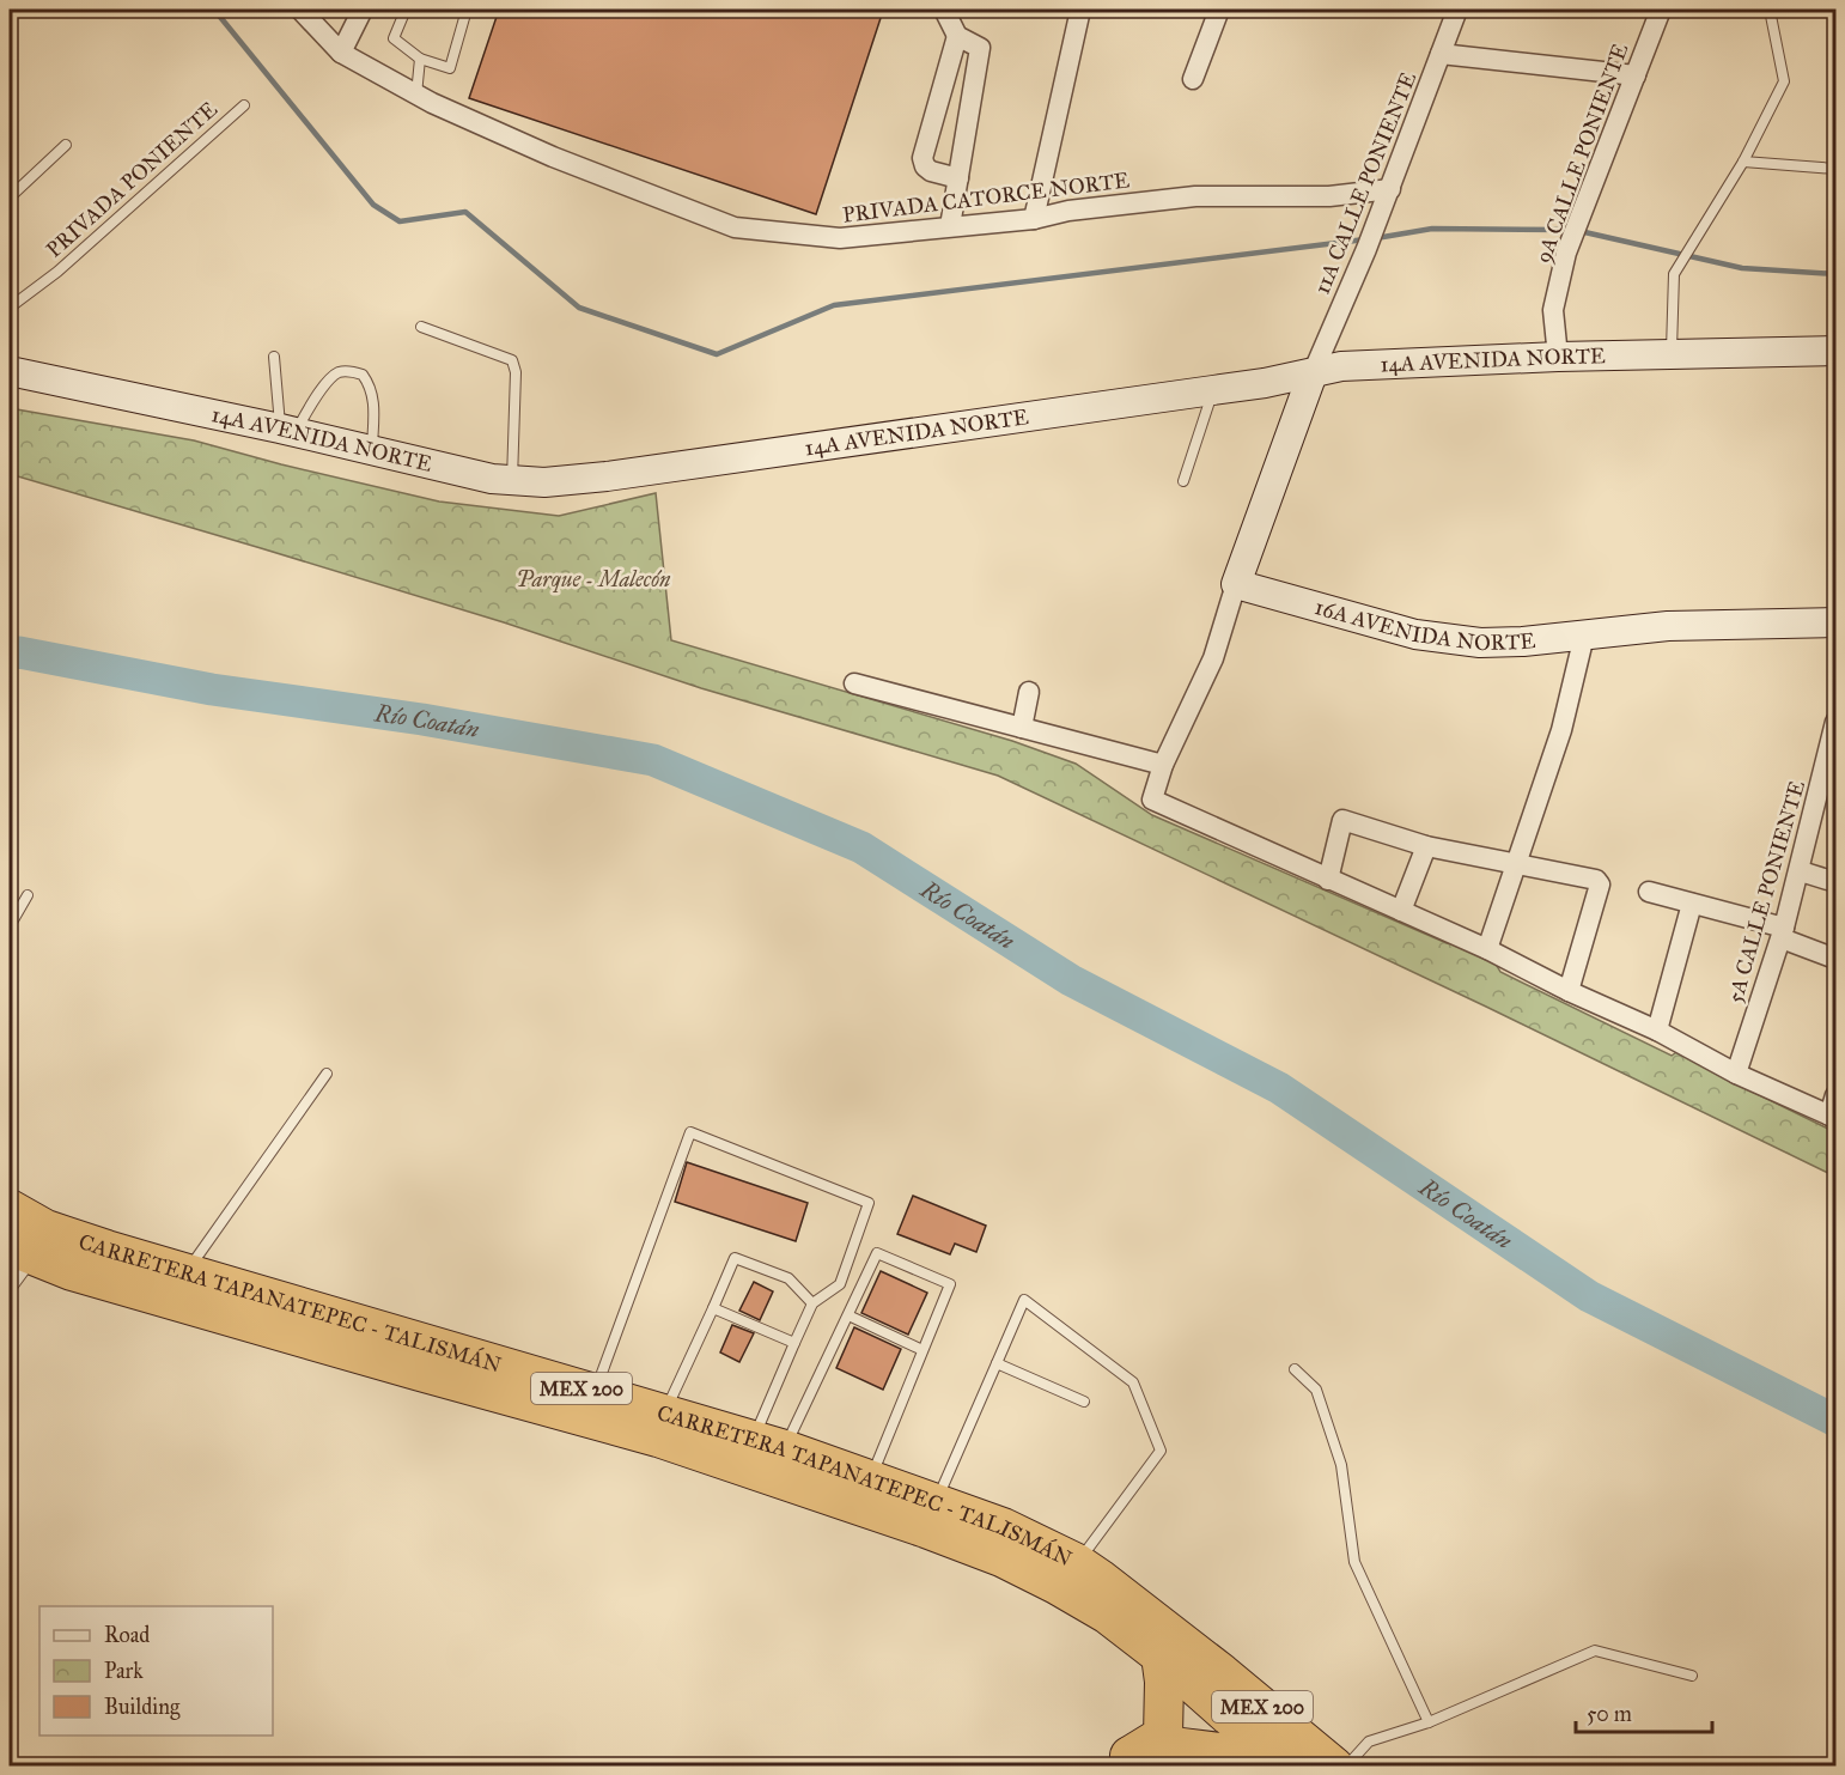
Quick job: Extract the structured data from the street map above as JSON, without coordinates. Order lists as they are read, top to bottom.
{
  "streets": {
    "highway": ["CARRETERA TAPANATEPEC - TALISMÁN", "MEX 200"],
    "main road": ["14A AVENIDA NORTE", "16A AVENIDA NORTE"],
    "street": [
      "9A CALLE PONIENTE",
      "11A CALLE PONIENTE",
      "PRIVADA CATORCE NORTE",
      "5A CALLE PONIENTE"
    ],
    "lane": ["PRIVADA PONIENTE"]
  },
  "crossings": [
    ["9A CALLE PONIENTE", "14A AVENIDA NORTE"],
    ["11A CALLE PONIENTE", "PRIVADA CATORCE NORTE"],
    ["11A CALLE PONIENTE", "14A AVENIDA NORTE"]
  ],
  "water": ["Río Coatán"],
  "parks": ["Parque - Malecón"],
  "legend": ["Road", "Park", "Building"],
  "scale_bar": "50 m"
}
